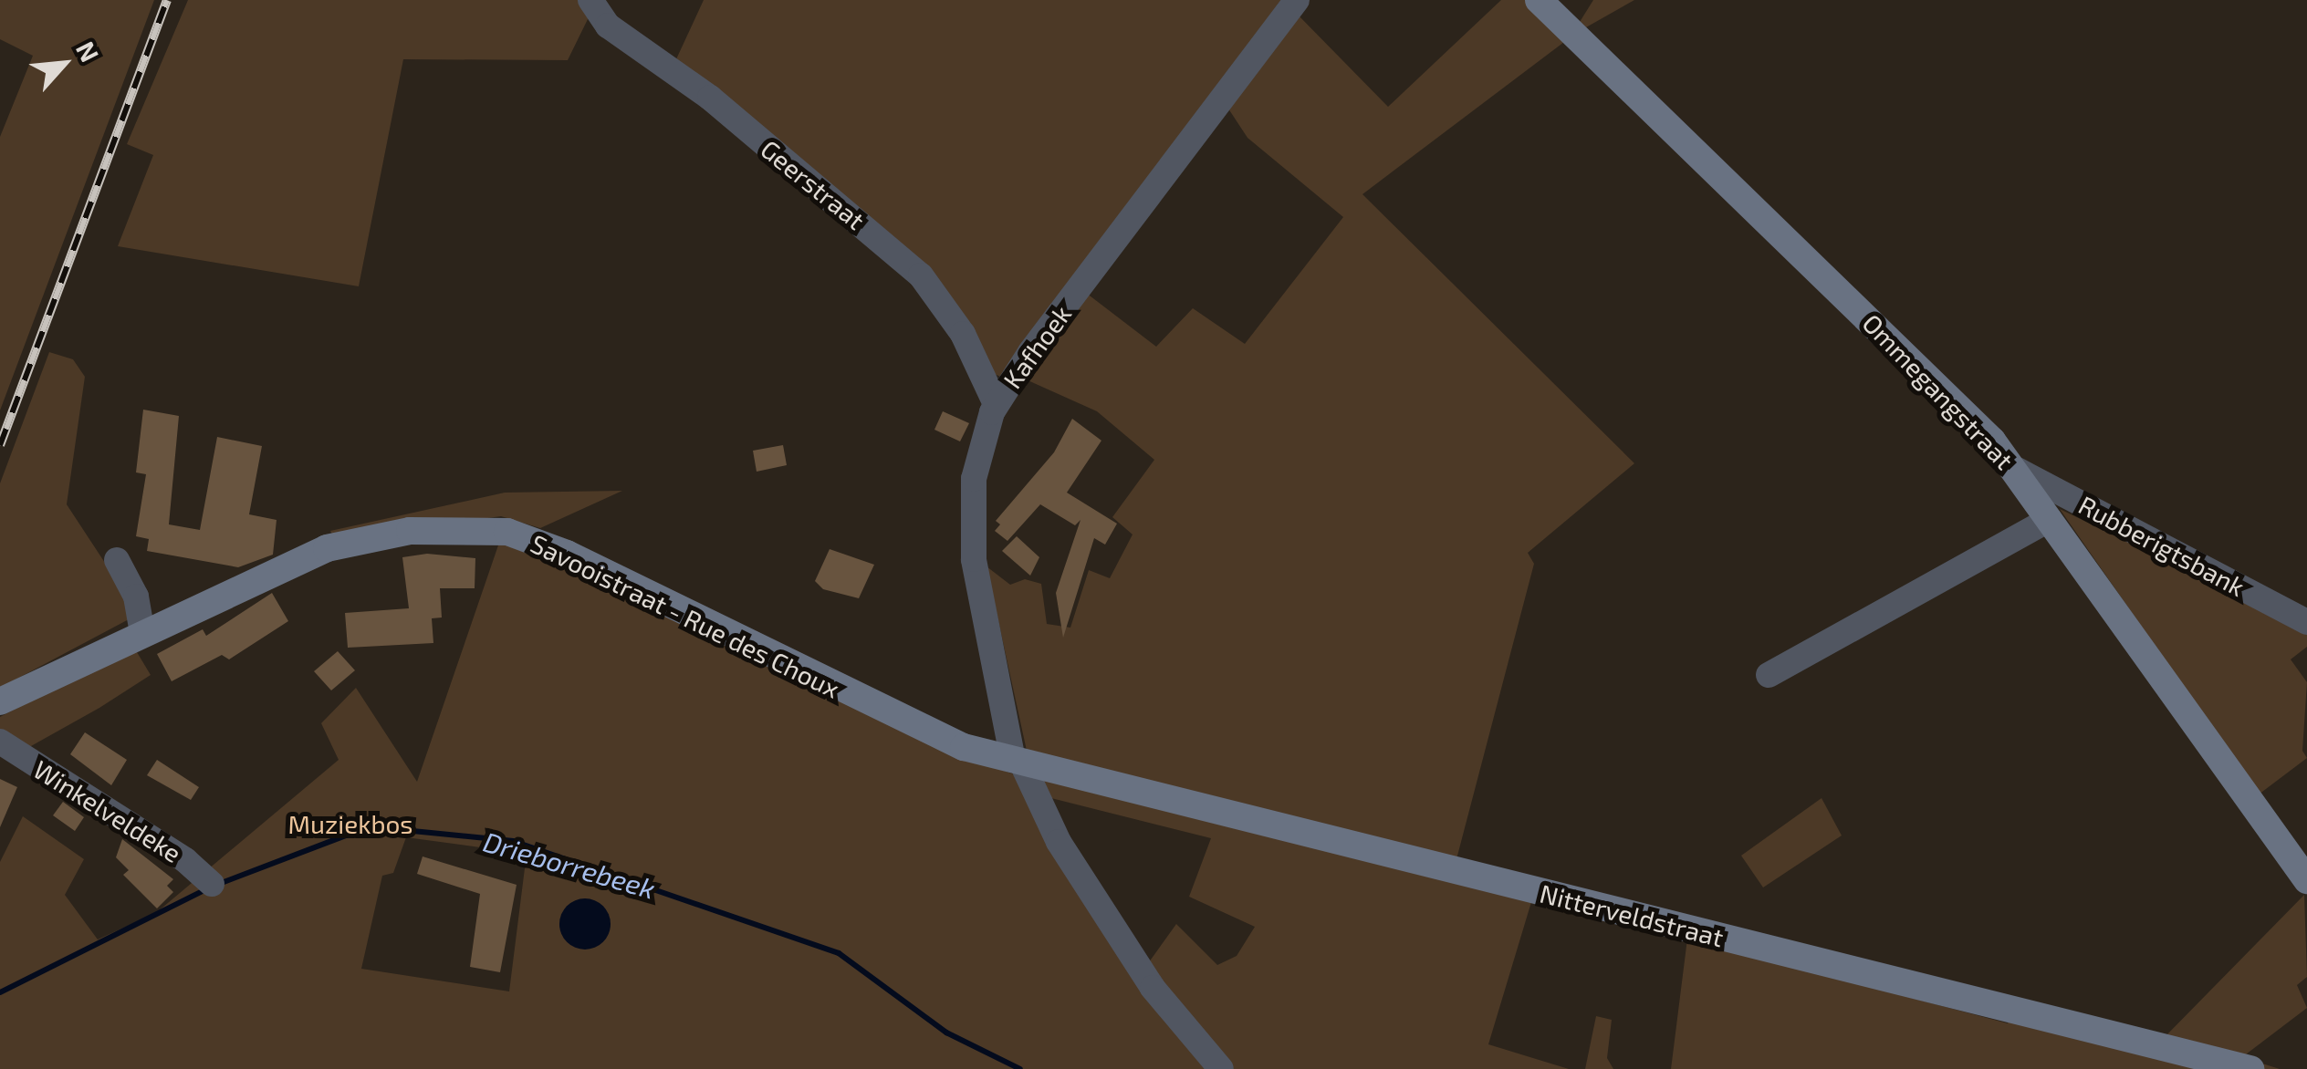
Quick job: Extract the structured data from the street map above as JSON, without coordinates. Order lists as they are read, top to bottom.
{
  "streets": {
    "main road": ["Ommegangstraat", "Savooistraat - Rue des Choux", "Nitterveldstraat"],
    "street": [
      "Geerstraat",
      "Kafhoek",
      "Rubberigtsbank",
      "Winkelveldeke"
    ]
  },
  "crossings": [
    ["Geerstraat", "Kafhoek"],
    ["Kafhoek", "Savooistraat - Rue des Choux"],
    ["Kafhoek", "Nitterveldstraat"],
    ["Ommegangstraat", "Rubberigtsbank"],
    ["Savooistraat - Rue des Choux", "Nitterveldstraat"]
  ],
  "water": ["Drieborrebeek"],
  "parks": ["Muziekbos"],
  "north": "top right"
}
